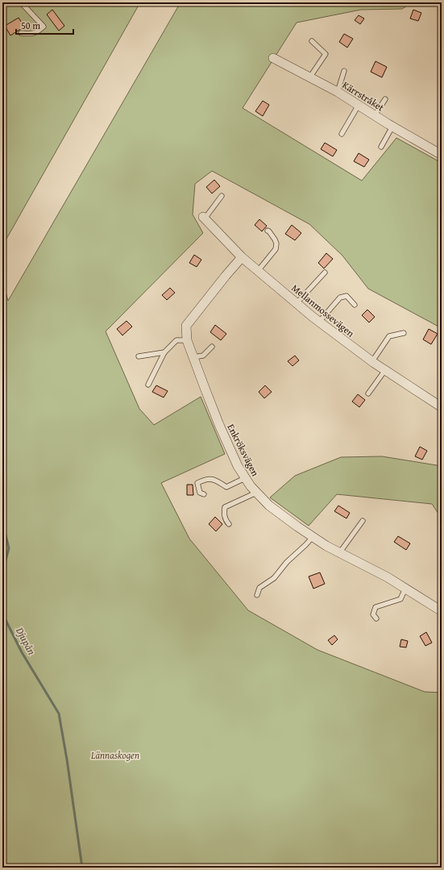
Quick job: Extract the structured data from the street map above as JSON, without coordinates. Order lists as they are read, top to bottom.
{
  "streets": {
    "street": ["Kärrstråket", "Mellanmossevägen", "Enkröksvägen"]
  },
  "crossings": [
    ["Mellanmossevägen", "Enkröksvägen"]
  ],
  "water": ["Djupån"],
  "parks": ["Lännaskogen"],
  "scale_bar": "50 m"
}
